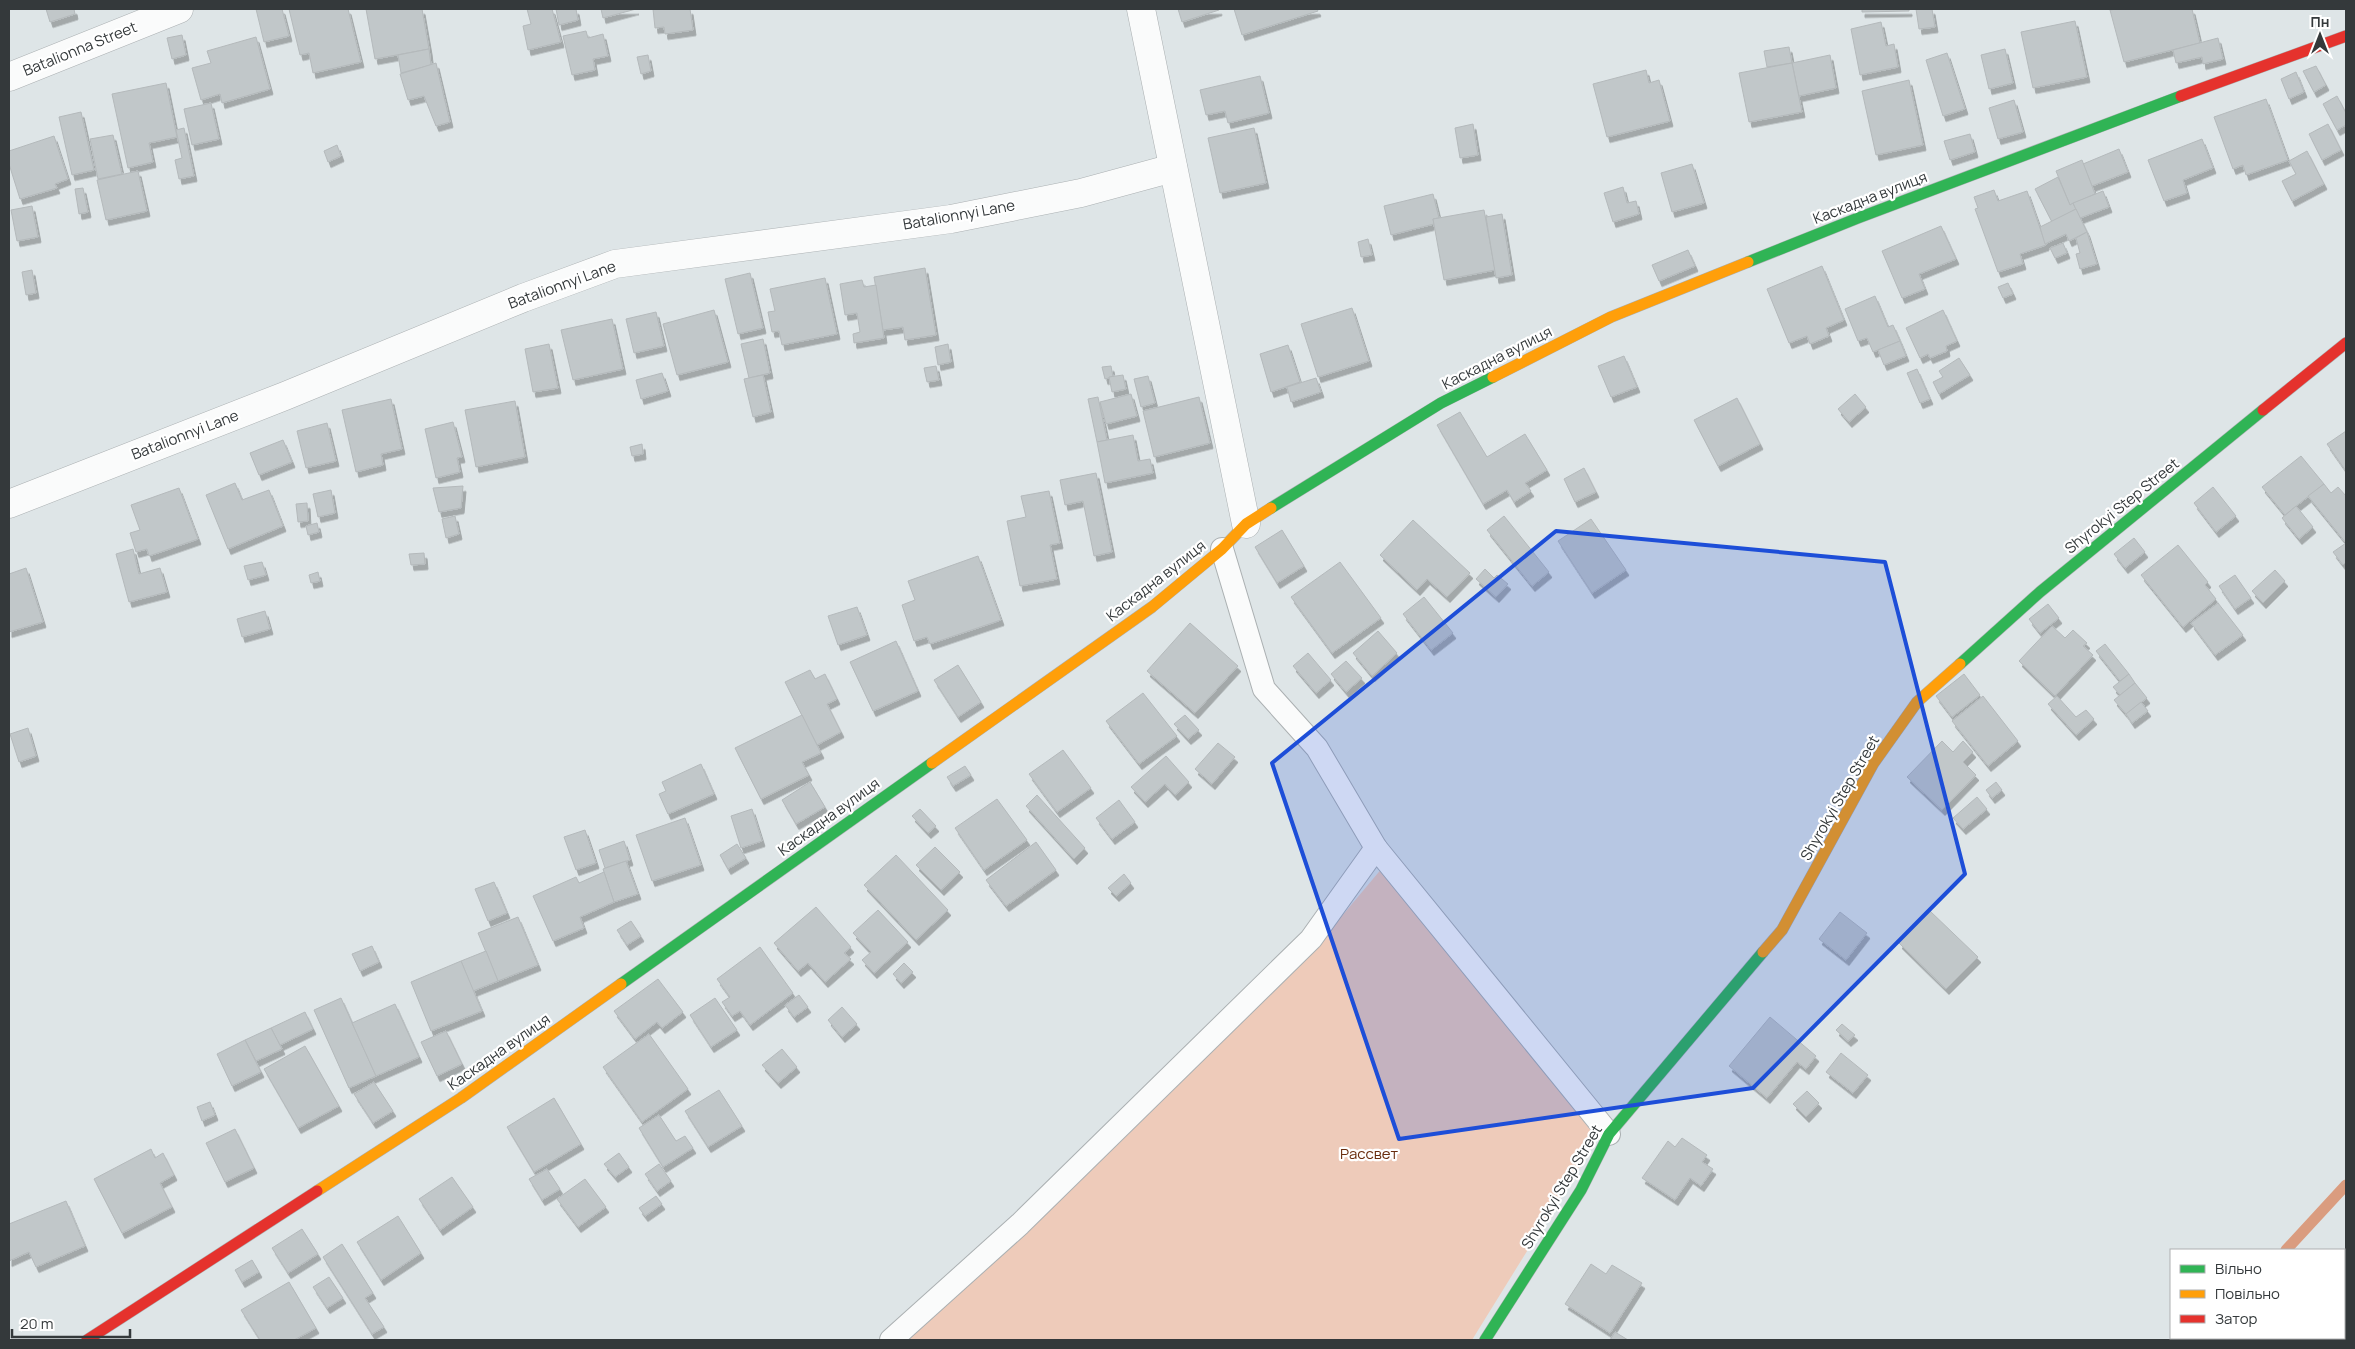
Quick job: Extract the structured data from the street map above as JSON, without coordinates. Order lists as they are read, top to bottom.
{
  "streets": {
    "street": [
      "Batalionna Street",
      "Каскадна вулиця",
      "Batalionnyi Lane",
      "Shyrokyi Step Street"
    ]
  },
  "parks": ["Рассвет"],
  "legend": ["Вільно", "Повільно", "Затор"],
  "scale_bar": "20 m",
  "north": "top"
}
